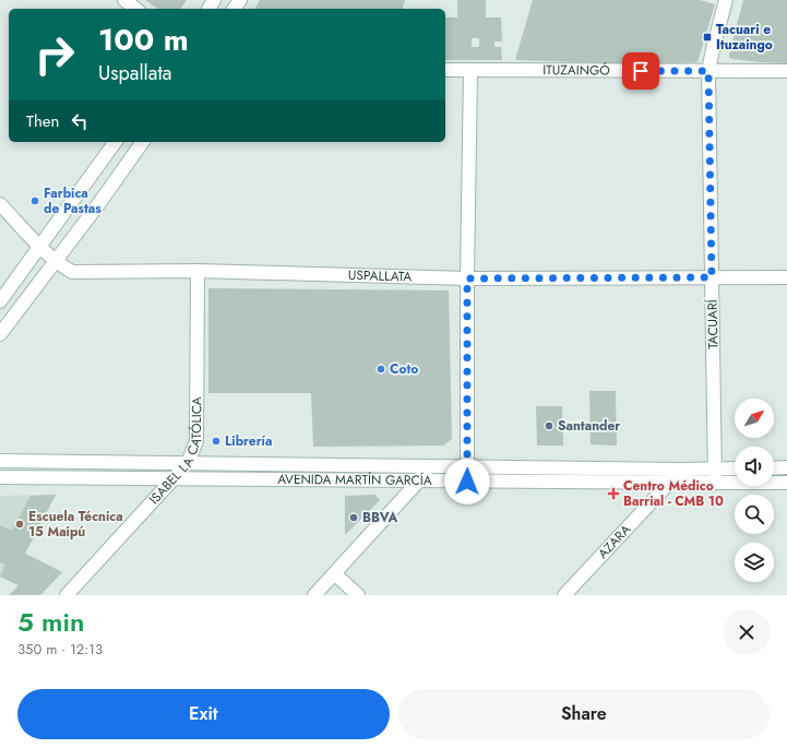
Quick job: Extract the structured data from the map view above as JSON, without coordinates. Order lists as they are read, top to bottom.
{
  "streets": {
    "street": [
      "ITUZAINGÓ",
      "USPALLATA",
      "TACUARÍ",
      "ISABEL LA CATÓLICA",
      "AVENIDA MARTÍN GARCÍA",
      "AZARA"
    ]
  },
  "crossings": [
    ["ITUZAINGÓ", "TACUARÍ"],
    ["USPALLATA", "TACUARÍ"],
    ["USPALLATA", "ISABEL LA CATÓLICA"],
    ["TACUARÍ", "AVENIDA MARTÍN GARCÍA"],
    ["ISABEL LA CATÓLICA", "AVENIDA MARTÍN GARCÍA"],
    ["AVENIDA MARTÍN GARCÍA", "AZARA"]
  ],
  "places": {
    "transit": ["Tacuari e Ituzaingo"],
    "other": [
      "Farbica de Pastas",
      "Coto",
      "Santander",
      "Librería",
      "BBVA",
      "Escuela Técnica 15 Maipú"
    ],
    "health": ["Centro Médico Barrial - CMB 10"]
  },
  "north": "top right",
  "page": {
    "turn": ["100 m", "Uspallata"],
    "then": "Then",
    "heading": ["5 min", "350 m · 12:13"],
    "buttons": ["Exit", "Share"]
  }
}
